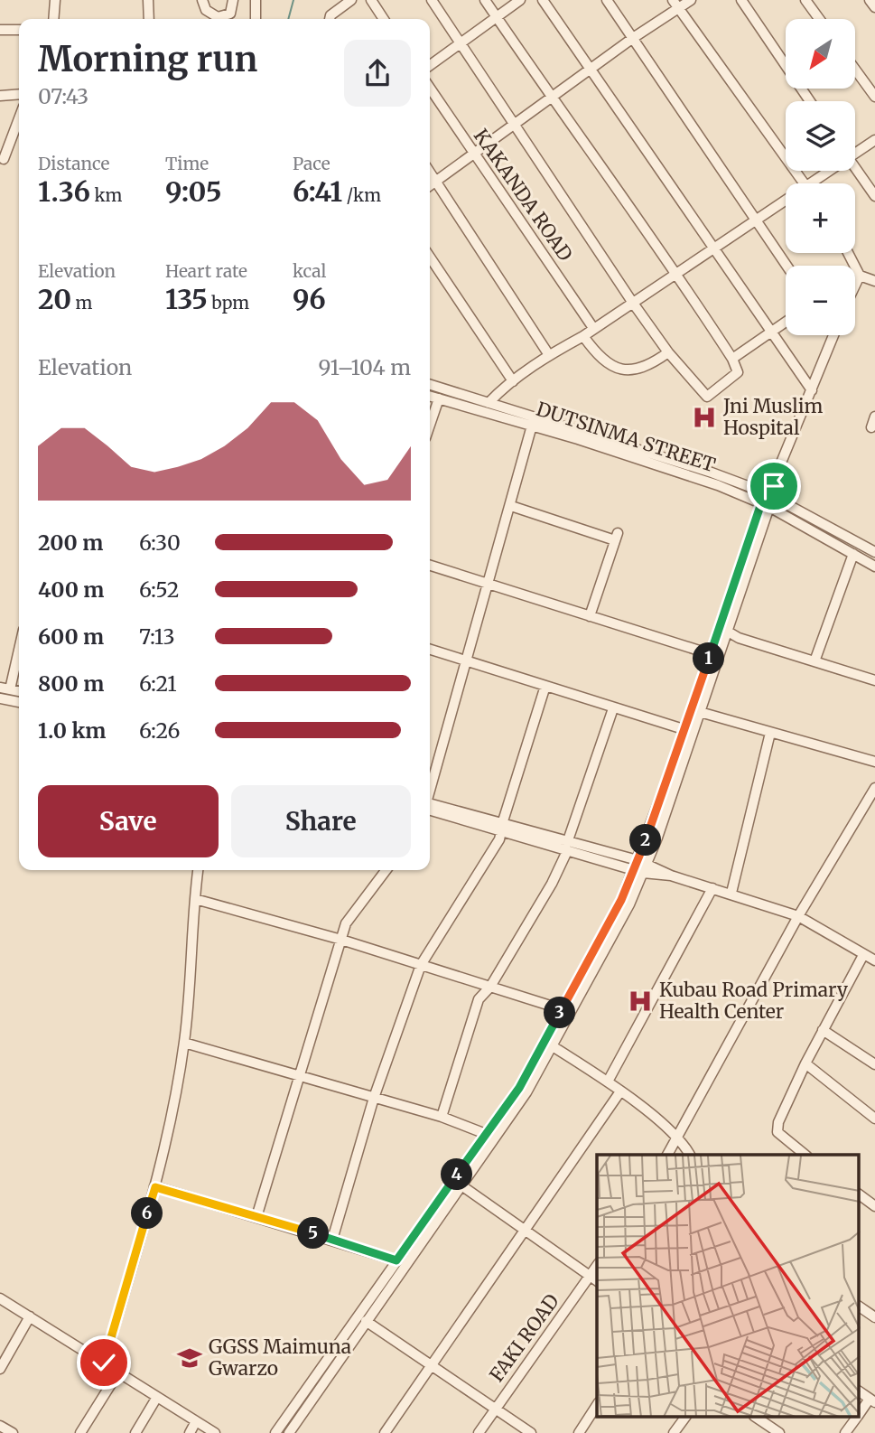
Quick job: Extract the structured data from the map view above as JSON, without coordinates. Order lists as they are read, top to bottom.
{
  "streets": {
    "street": ["KAKANDA ROAD", "DUTSINMA STREET", "FAKI ROAD"]
  },
  "places": {
    "hospital": ["Jni Muslim Hospital", "Kubau Road Primary Health Center"],
    "school or university": ["GGSS Maimuna Gwarzo"]
  },
  "north": "bottom left",
  "page": {
    "map_buttons": ["+", "−"],
    "heading": ["Morning run", "07:43"],
    "stats": [
      ["Distance", "1.36 km"],
      ["Time", "9:05"],
      ["Pace", "6:41 /km"],
      ["Elevation", "20 m"],
      ["Heart rate", "135 bpm"],
      ["kcal", "96"]
    ],
    "chart": ["Elevation", "91–104 m"],
    "list": [
      {
        "name": "200 m",
        "note": "6:30"
      },
      {
        "name": "400 m",
        "note": "6:52"
      },
      {
        "name": "600 m",
        "note": "7:13"
      },
      {
        "name": "800 m",
        "note": "6:21"
      },
      {
        "name": "1.0 km",
        "note": "6:26"
      }
    ],
    "pins": [
      "1",
      "2",
      "3",
      "4",
      "6",
      "5"
    ],
    "buttons": ["Save", "Share"]
  }
}
